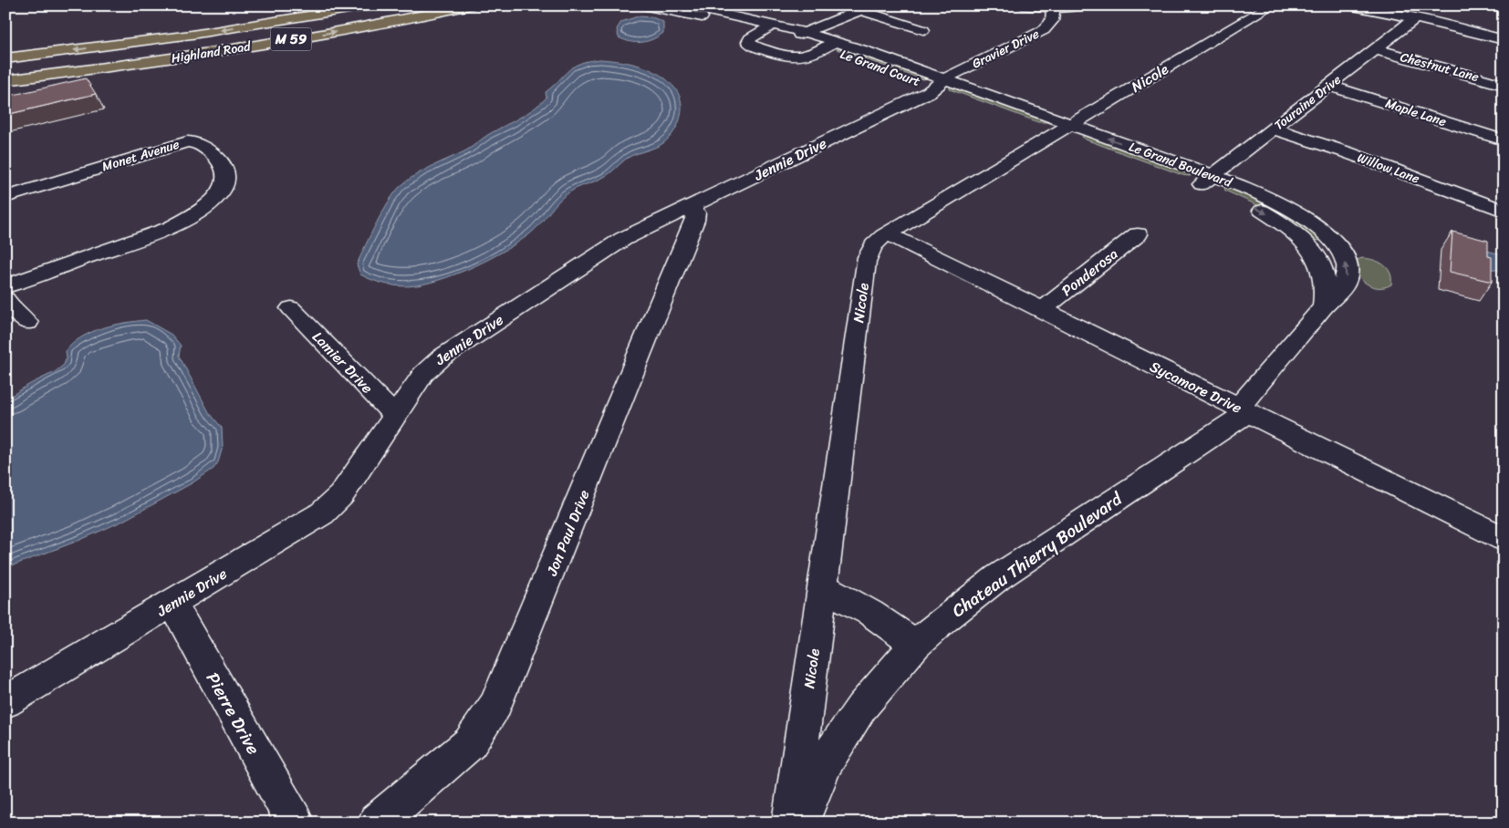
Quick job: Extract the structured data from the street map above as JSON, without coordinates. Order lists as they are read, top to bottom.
{
  "streets": {
    "highway": ["M 59", "Highland Road"],
    "street": [
      "Gravier Drive",
      "Chestnut Lane",
      "Le Grand Court",
      "Nicole",
      "Touraine Drive",
      "Maple Lane",
      "Monet Avenue",
      "Jennie Drive",
      "Le Grand Boulevard",
      "Willow Lane",
      "Ponderosa",
      "Lamier Drive",
      "Sycamore Drive",
      "Jon Paul Drive",
      "Chateau Thierry Boulevard",
      "Pierre Drive"
    ]
  },
  "crossings": [
    ["Gravier Drive", "Le Grand Court"],
    ["Gravier Drive", "Jennie Drive"],
    ["Gravier Drive", "Le Grand Boulevard"],
    ["Chestnut Lane", "Touraine Drive"],
    ["Le Grand Court", "Jennie Drive"],
    ["Le Grand Court", "Le Grand Boulevard"],
    ["Nicole", "Le Grand Boulevard"],
    ["Nicole", "Sycamore Drive"],
    ["Touraine Drive", "Maple Lane"],
    ["Touraine Drive", "Le Grand Boulevard"],
    ["Touraine Drive", "Willow Lane"],
    ["Jennie Drive", "Le Grand Boulevard"],
    ["Jennie Drive", "Lamier Drive"],
    ["Jennie Drive", "Jon Paul Drive"],
    ["Jennie Drive", "Pierre Drive"],
    ["Le Grand Boulevard", "Sycamore Drive"],
    ["Le Grand Boulevard", "Chateau Thierry Boulevard"],
    ["Ponderosa", "Sycamore Drive"],
    ["Sycamore Drive", "Chateau Thierry Boulevard"]
  ]
}
